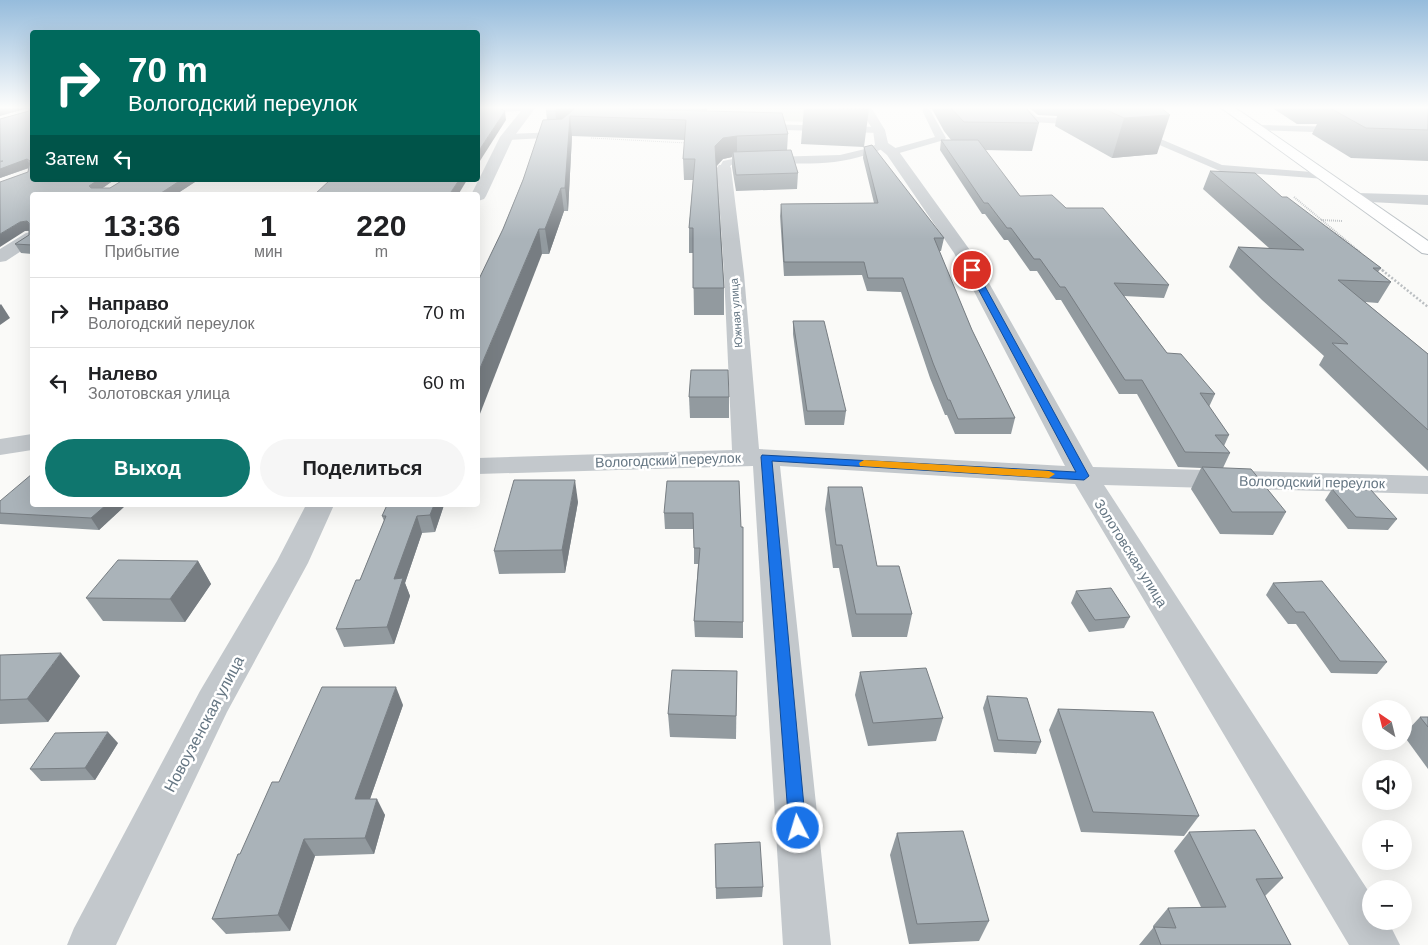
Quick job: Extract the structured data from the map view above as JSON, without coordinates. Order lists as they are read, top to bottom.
{
  "streets": {
    "street": [
      "Южная улица",
      "Вологодский переулок",
      "Золотовская улица",
      "Новоузенская улица"
    ]
  },
  "crossings": [
    ["Южная улица", "Вологодский переулок"],
    ["Вологодский переулок", "Золотовская улица"]
  ],
  "north": "top left",
  "page": {
    "turn": ["70 m", "Вологодский переулок"],
    "then": "Затем",
    "eta": [
      "13:36",
      "Прибытие",
      "1",
      "мин",
      "220",
      "m"
    ],
    "list": [
      {
        "name": "Направо",
        "note": "Вологодский переулок",
        "value": "70 m"
      },
      {
        "name": "Налево",
        "note": "Золотовская улица",
        "value": "60 m"
      }
    ],
    "buttons": ["Выход", "Поделиться"],
    "map_buttons": ["+", "−"]
  }
}
